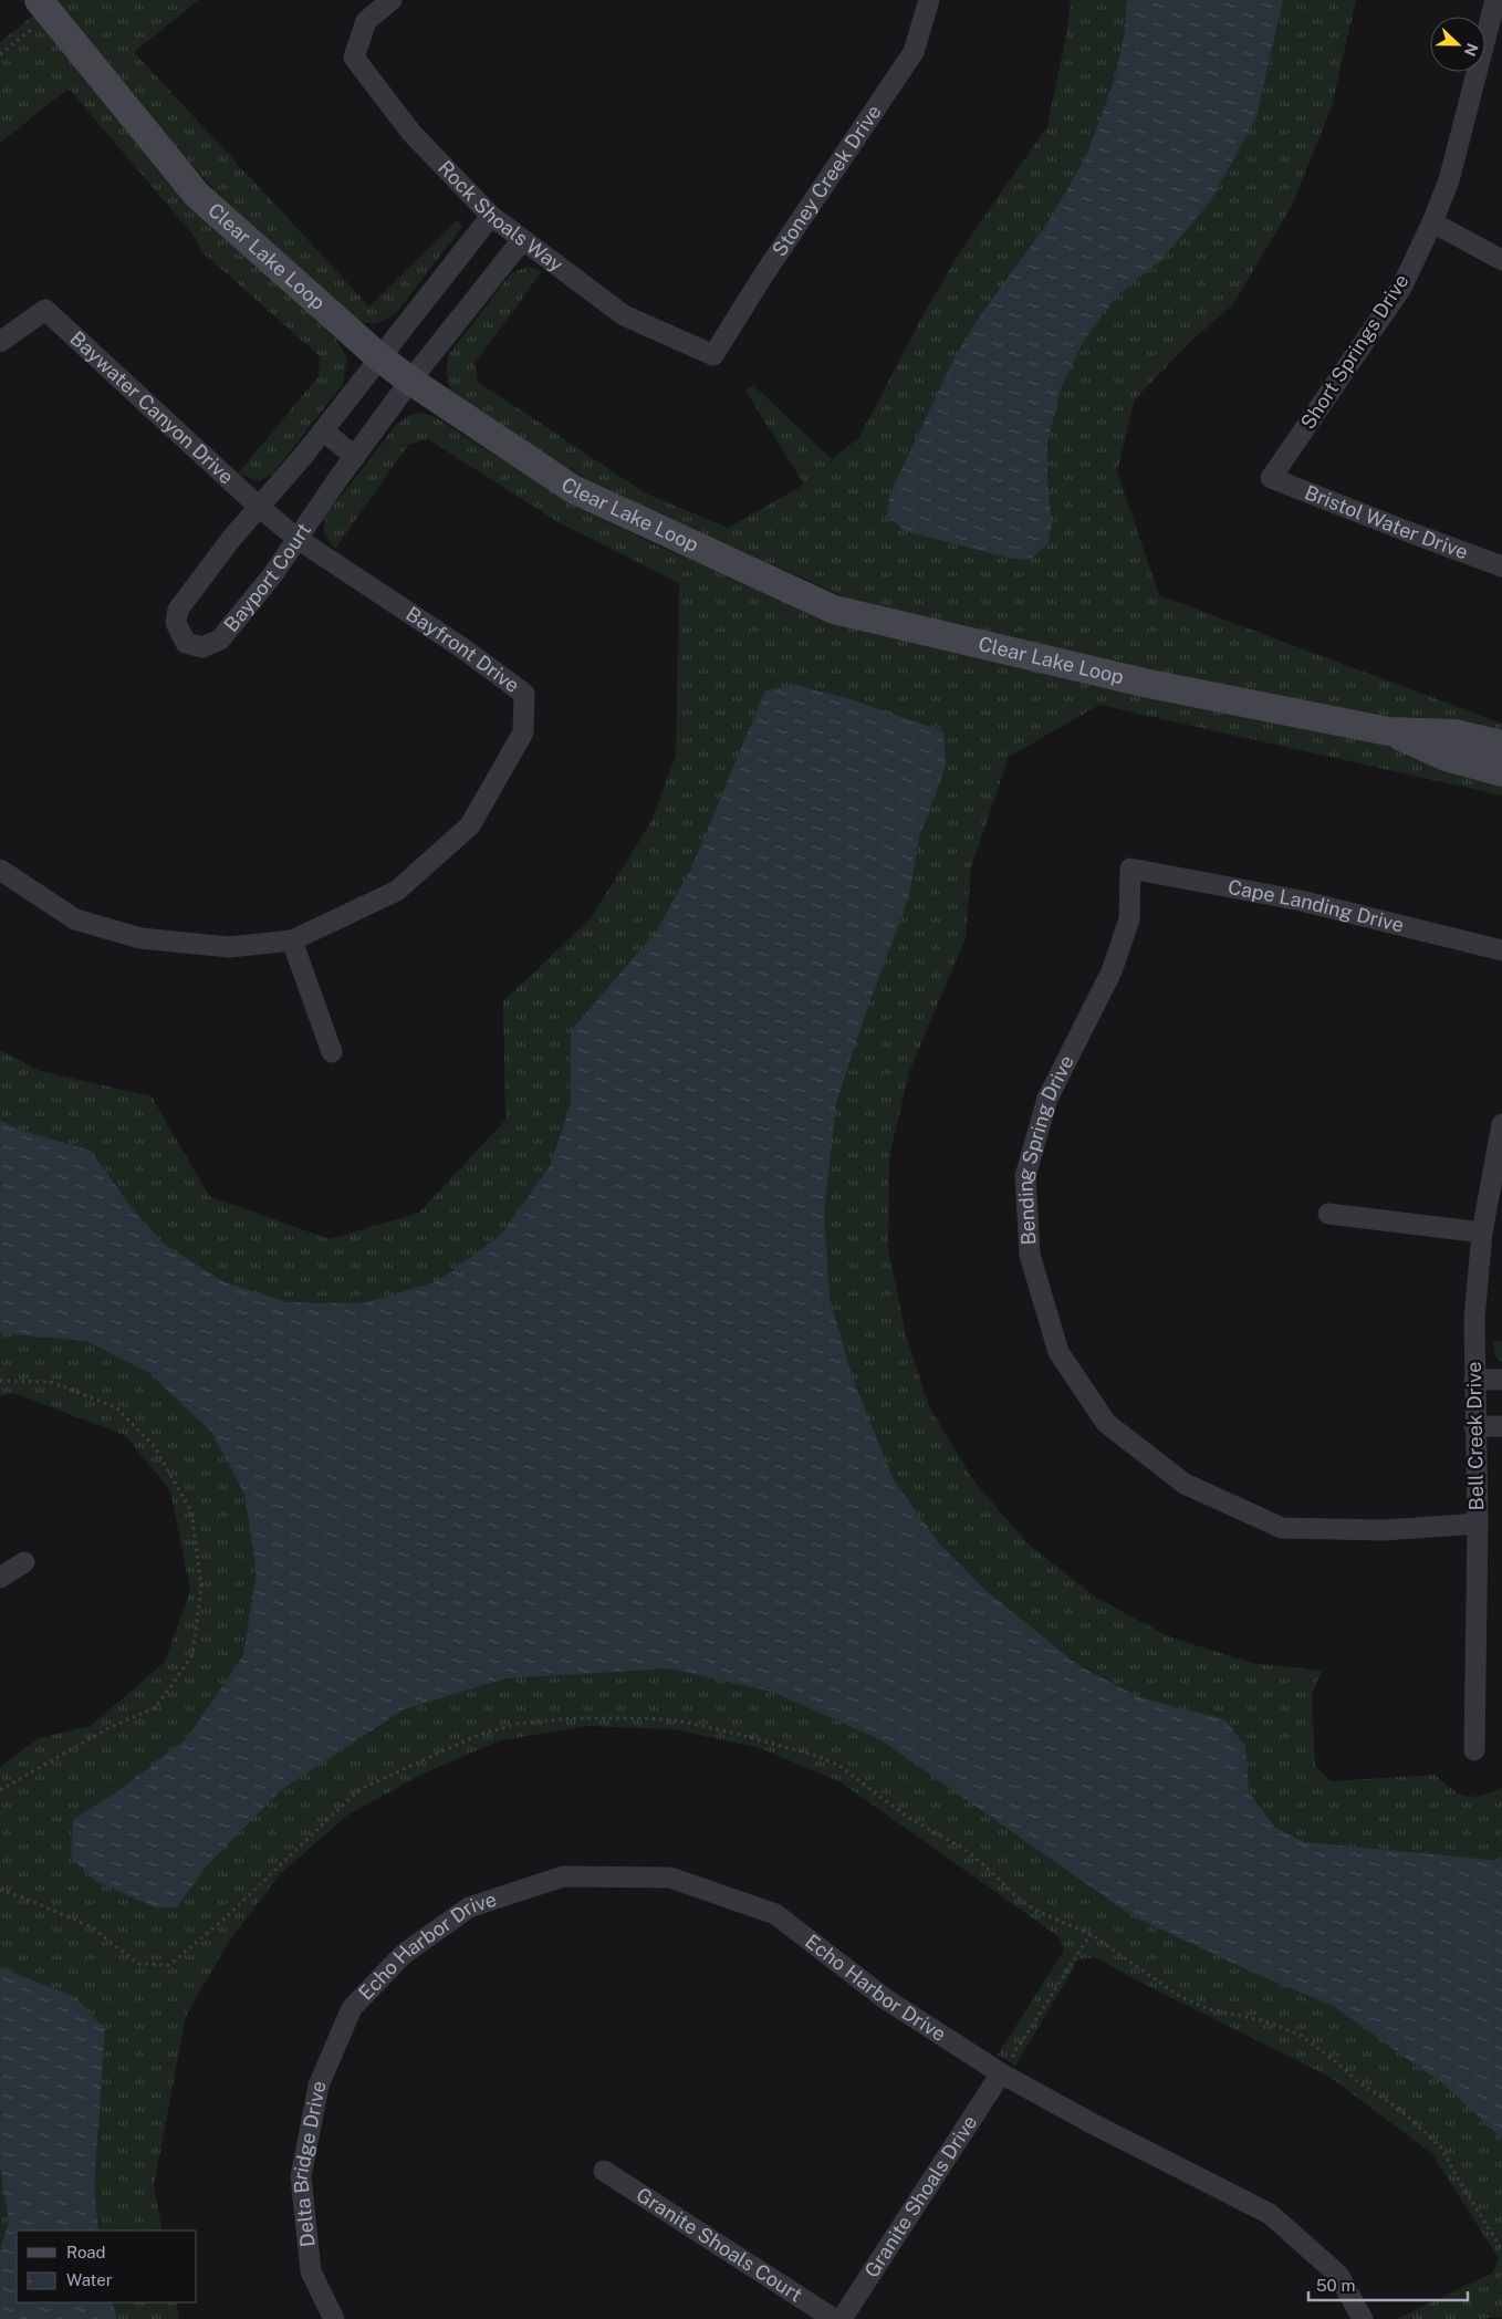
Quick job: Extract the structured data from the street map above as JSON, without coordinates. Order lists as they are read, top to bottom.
{
  "streets": {
    "street": [
      "Stoney Creek Drive",
      "Rock Shoals Way",
      "Clear Lake Loop",
      "Short Springs Drive",
      "Baywater Canyon Drive",
      "Bristol Water Drive",
      "Bayport Court",
      "Bayfront Drive",
      "Cape Landing Drive",
      "Bending Spring Drive",
      "Bell Creek Drive",
      "Echo Harbor Drive",
      "Delta Bridge Drive",
      "Granite Shoals Drive",
      "Granite Shoals Court"
    ]
  },
  "crossings": [
    ["Stoney Creek Drive", "Rock Shoals Way"],
    ["Rock Shoals Way", "Bayport Court"],
    ["Clear Lake Loop", "Bayport Court"],
    ["Short Springs Drive", "Bristol Water Drive"],
    ["Baywater Canyon Drive", "Bayport Court"],
    ["Baywater Canyon Drive", "Bayfront Drive"],
    ["Bayport Court", "Bayfront Drive"],
    ["Cape Landing Drive", "Bending Spring Drive"],
    ["Bending Spring Drive", "Bell Creek Drive"],
    ["Echo Harbor Drive", "Delta Bridge Drive"],
    ["Echo Harbor Drive", "Granite Shoals Drive"]
  ],
  "legend": ["Road", "Water"],
  "scale_bar": "50 m",
  "north": "right"
}
